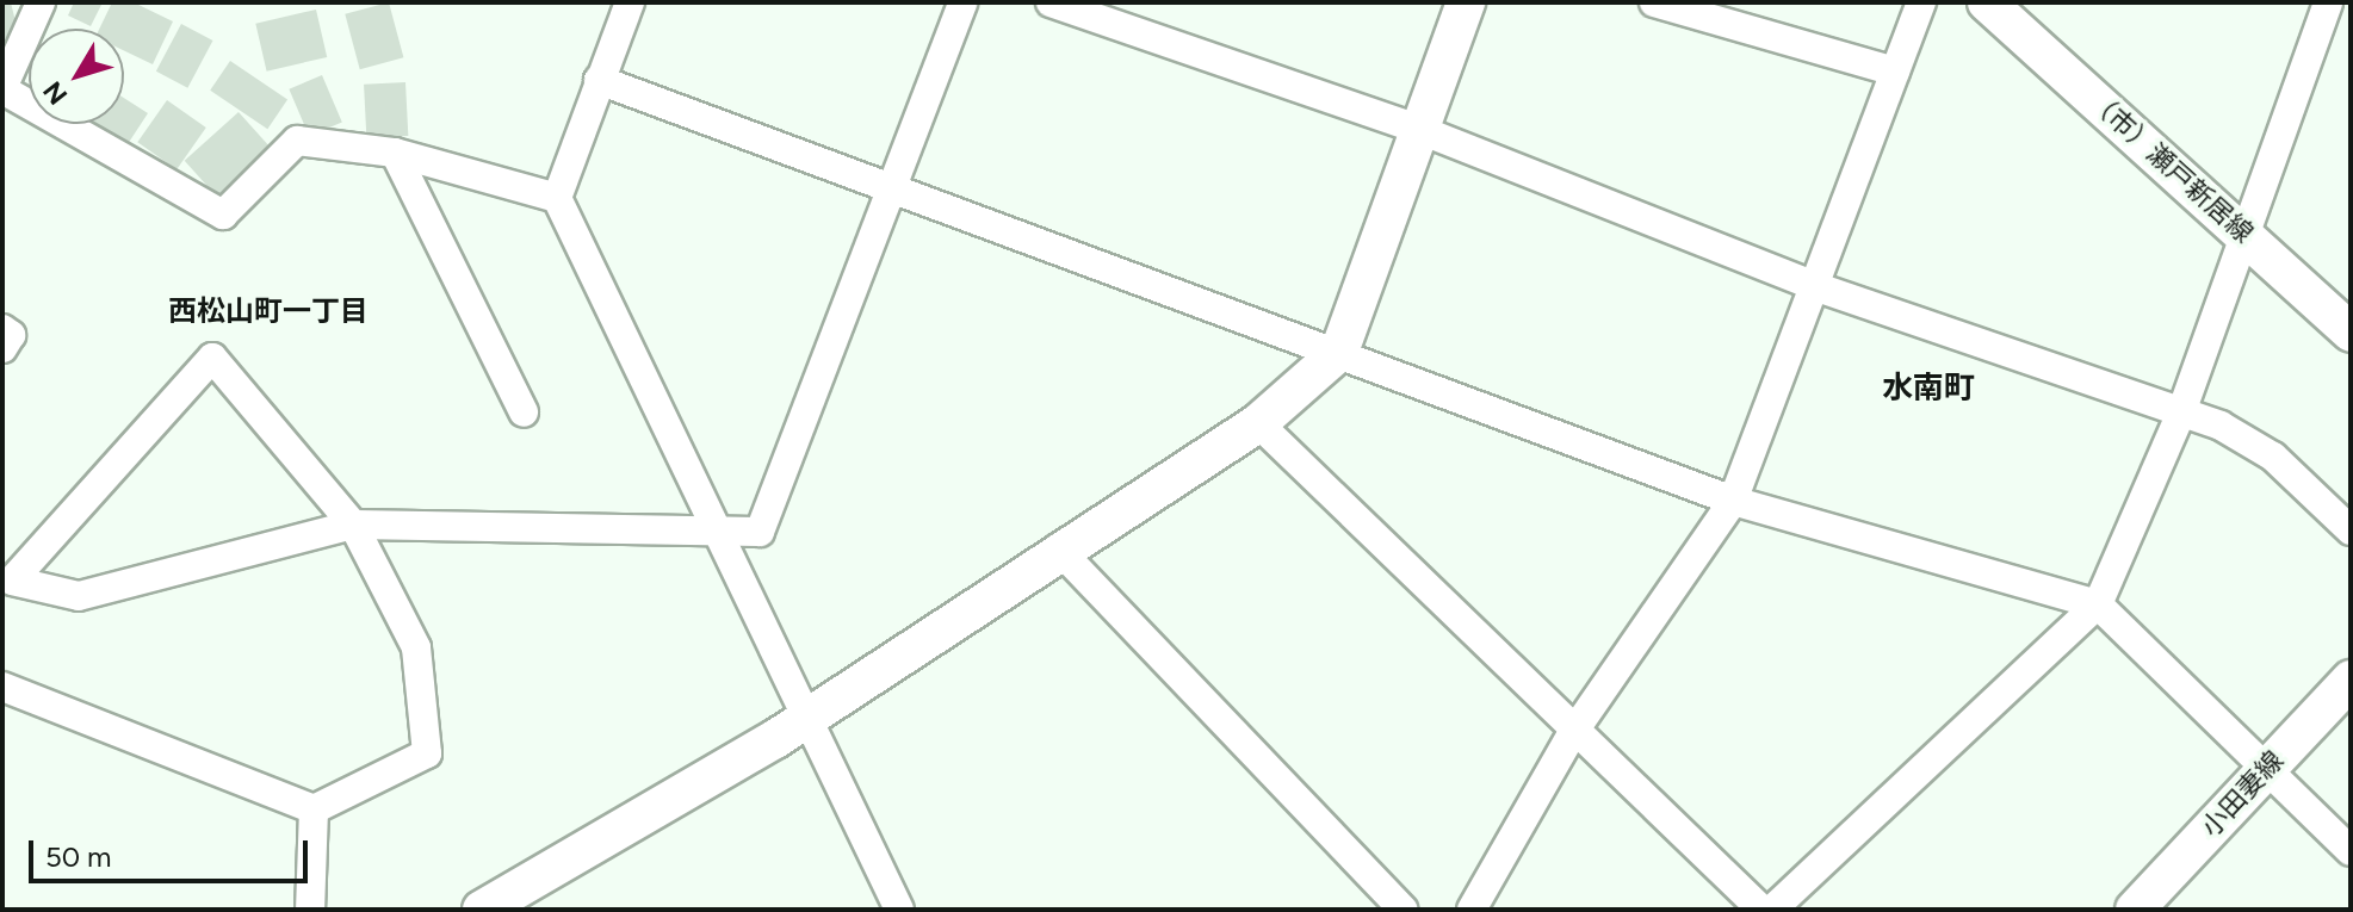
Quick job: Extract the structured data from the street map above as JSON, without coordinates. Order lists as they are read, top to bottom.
{
  "streets": {
    "street": ["（市）瀬戸新居線", "小田妻線"]
  },
  "districts": ["西松山町一丁目", "水南町"],
  "scale_bar": "50 m",
  "north": "bottom left"
}
